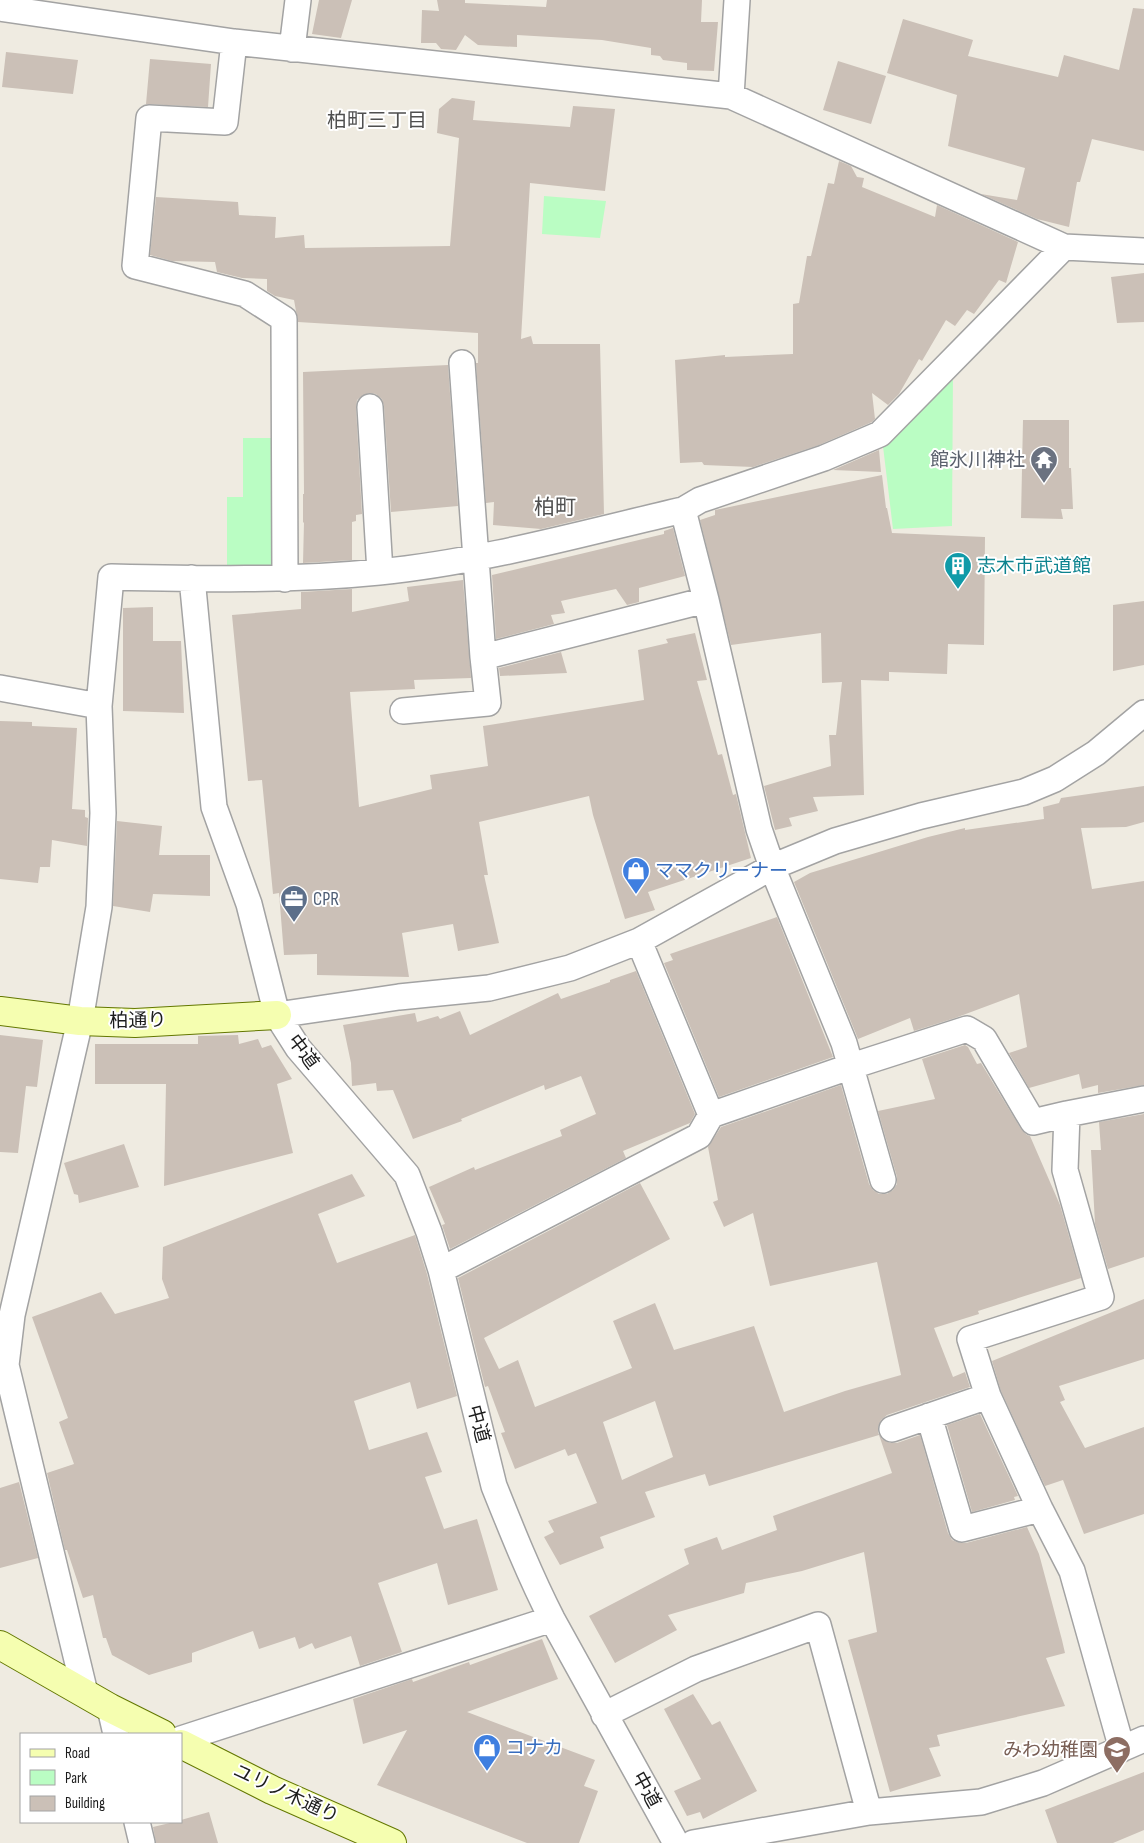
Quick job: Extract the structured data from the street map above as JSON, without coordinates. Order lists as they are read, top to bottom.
{
  "streets": {
    "street": ["柏通り", "中道", "ユリノ木通り"]
  },
  "crossings": [
    ["柏通り", "中道"]
  ],
  "districts": ["柏町三丁目", "柏町"],
  "places": {
    "temple": ["館氷川神社"],
    "building": ["志木市武道館"],
    "shop": ["ママクリーナー", "コナカ"],
    "office": ["CPR"],
    "school or university": ["みわ幼稚園"]
  },
  "legend": ["Road", "Park", "Building"]
}
